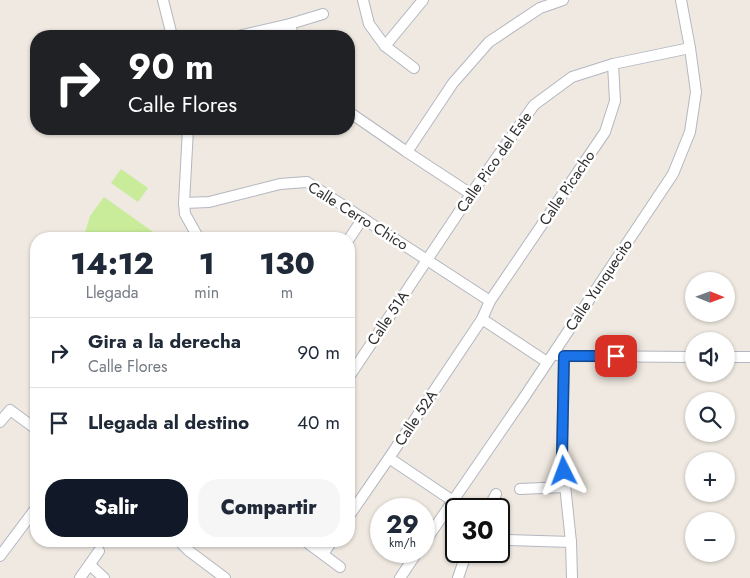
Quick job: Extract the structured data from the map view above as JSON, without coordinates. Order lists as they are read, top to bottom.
{
  "streets": {
    "street": [
      "Calle Pico del Este",
      "Calle Picacho",
      "Calle Cerro Chico",
      "Calle Yunquecito",
      "Calle 51A",
      "Calle 52A"
    ]
  },
  "crossings": [
    ["Calle Pico del Este", "Calle Picacho"],
    ["Calle Pico del Este", "Calle Cerro Chico"],
    ["Calle Pico del Este", "Calle Yunquecito"],
    ["Calle Pico del Este", "Calle 51A"],
    ["Calle Picacho", "Calle Cerro Chico"],
    ["Calle Picacho", "Calle 52A"],
    ["Calle Cerro Chico", "Calle 51A"]
  ],
  "north": "right",
  "page": {
    "turn": ["90 m", "Calle Flores"],
    "eta": [
      "14:12",
      "Llegada",
      "1",
      "min",
      "130",
      "m"
    ],
    "map_buttons": ["+", "−"],
    "list": [
      {
        "name": "Gira a la derecha",
        "note": "Calle Flores",
        "value": "90 m"
      },
      {
        "name": "Llegada al destino",
        "value": "40 m"
      }
    ],
    "buttons": ["Salir", "Compartir"],
    "speed": "29 km/h",
    "limit": "30"
  }
}
